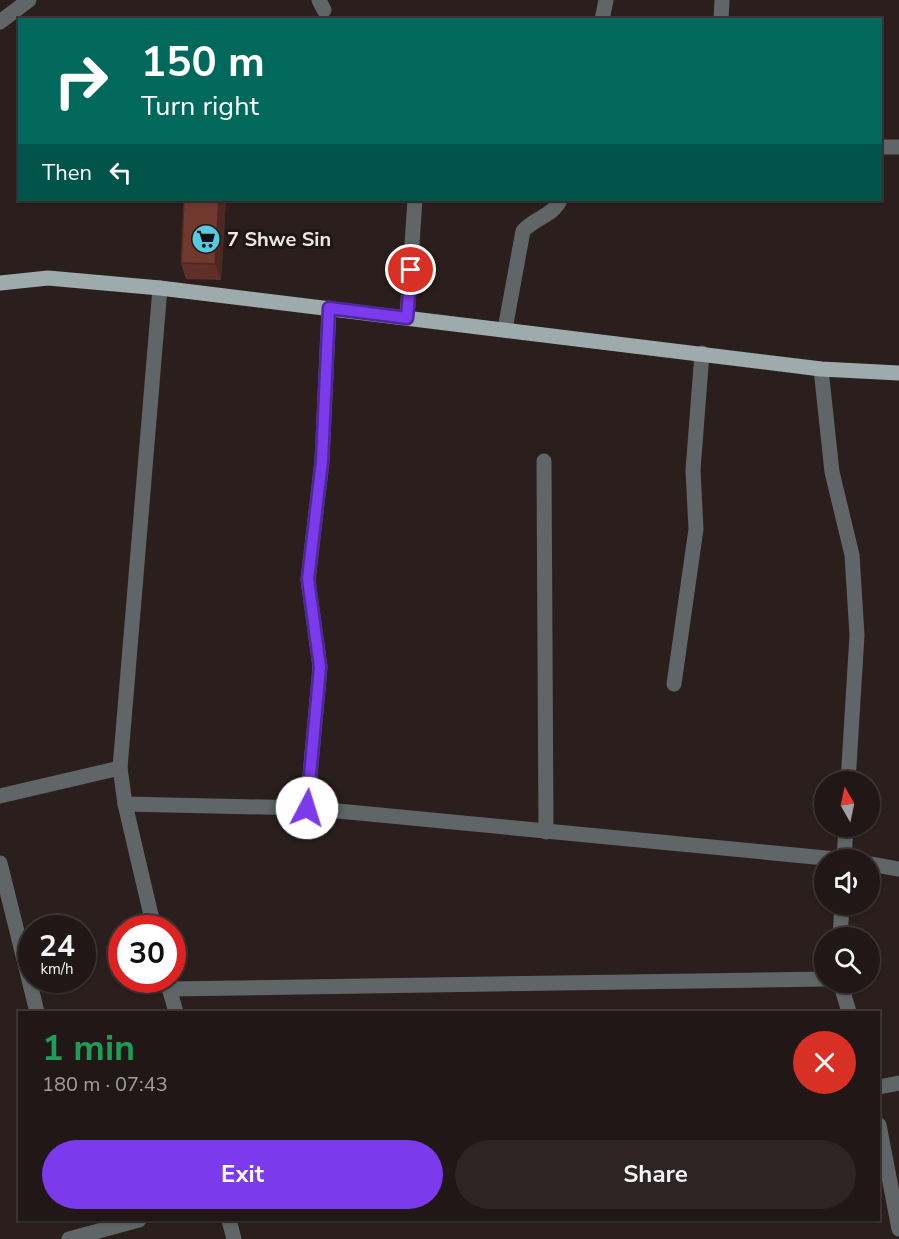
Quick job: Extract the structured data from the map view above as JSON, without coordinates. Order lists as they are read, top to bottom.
{
  "places": {
    "supermarket": ["7 Shwe Sin"]
  },
  "north": "top",
  "page": {
    "turn": ["150 m", "Turn right"],
    "then": "Then",
    "speed": "24 km/h",
    "limit": "30",
    "heading": ["1 min", "180 m · 07:43"],
    "buttons": ["Exit", "Share"]
  }
}
